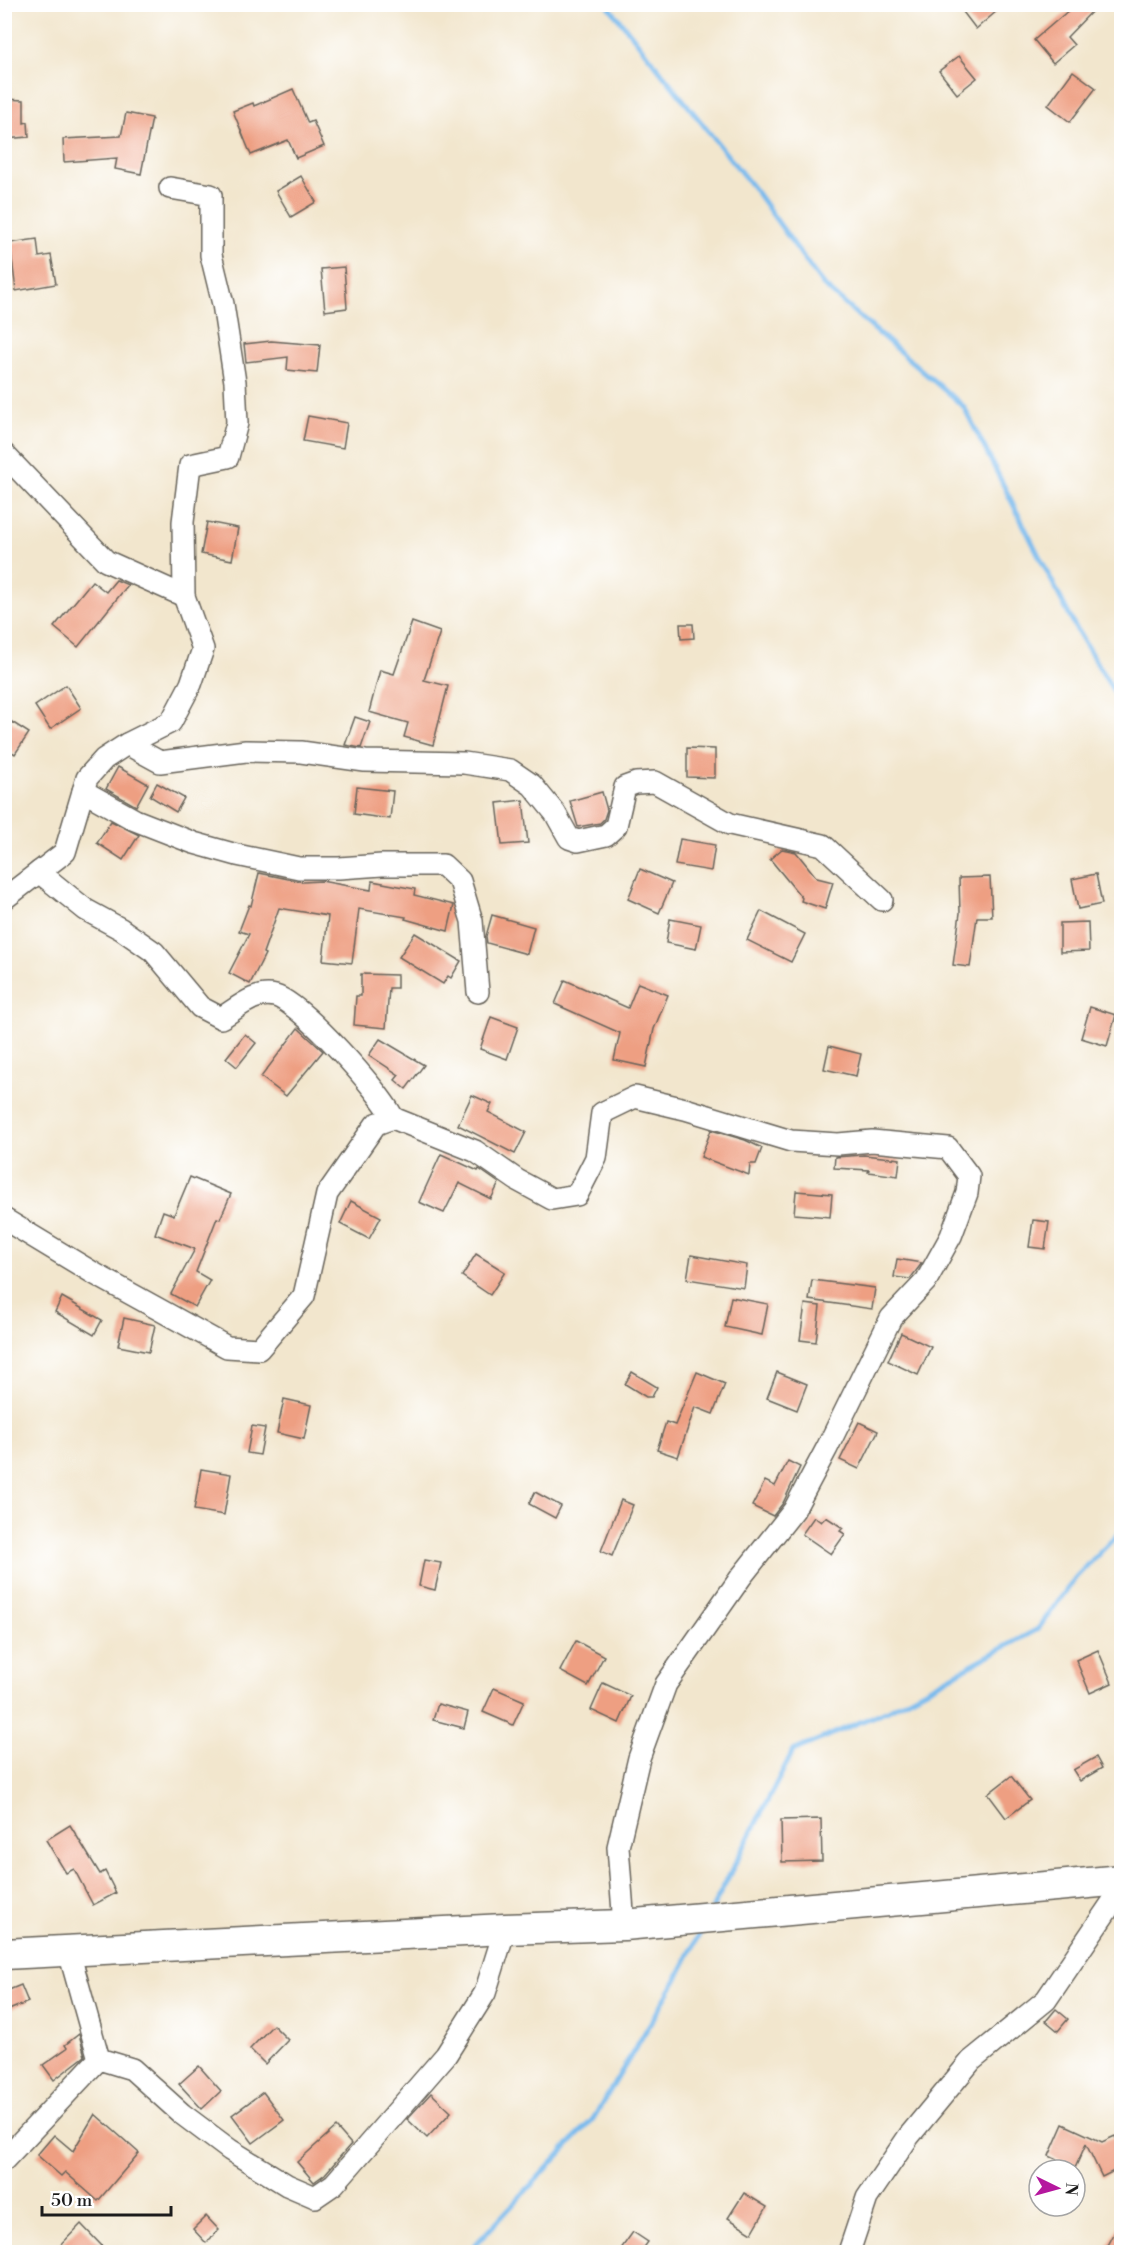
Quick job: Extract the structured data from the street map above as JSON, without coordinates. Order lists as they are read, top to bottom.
{
  "scale_bar": "50 m",
  "north": "right"
}
